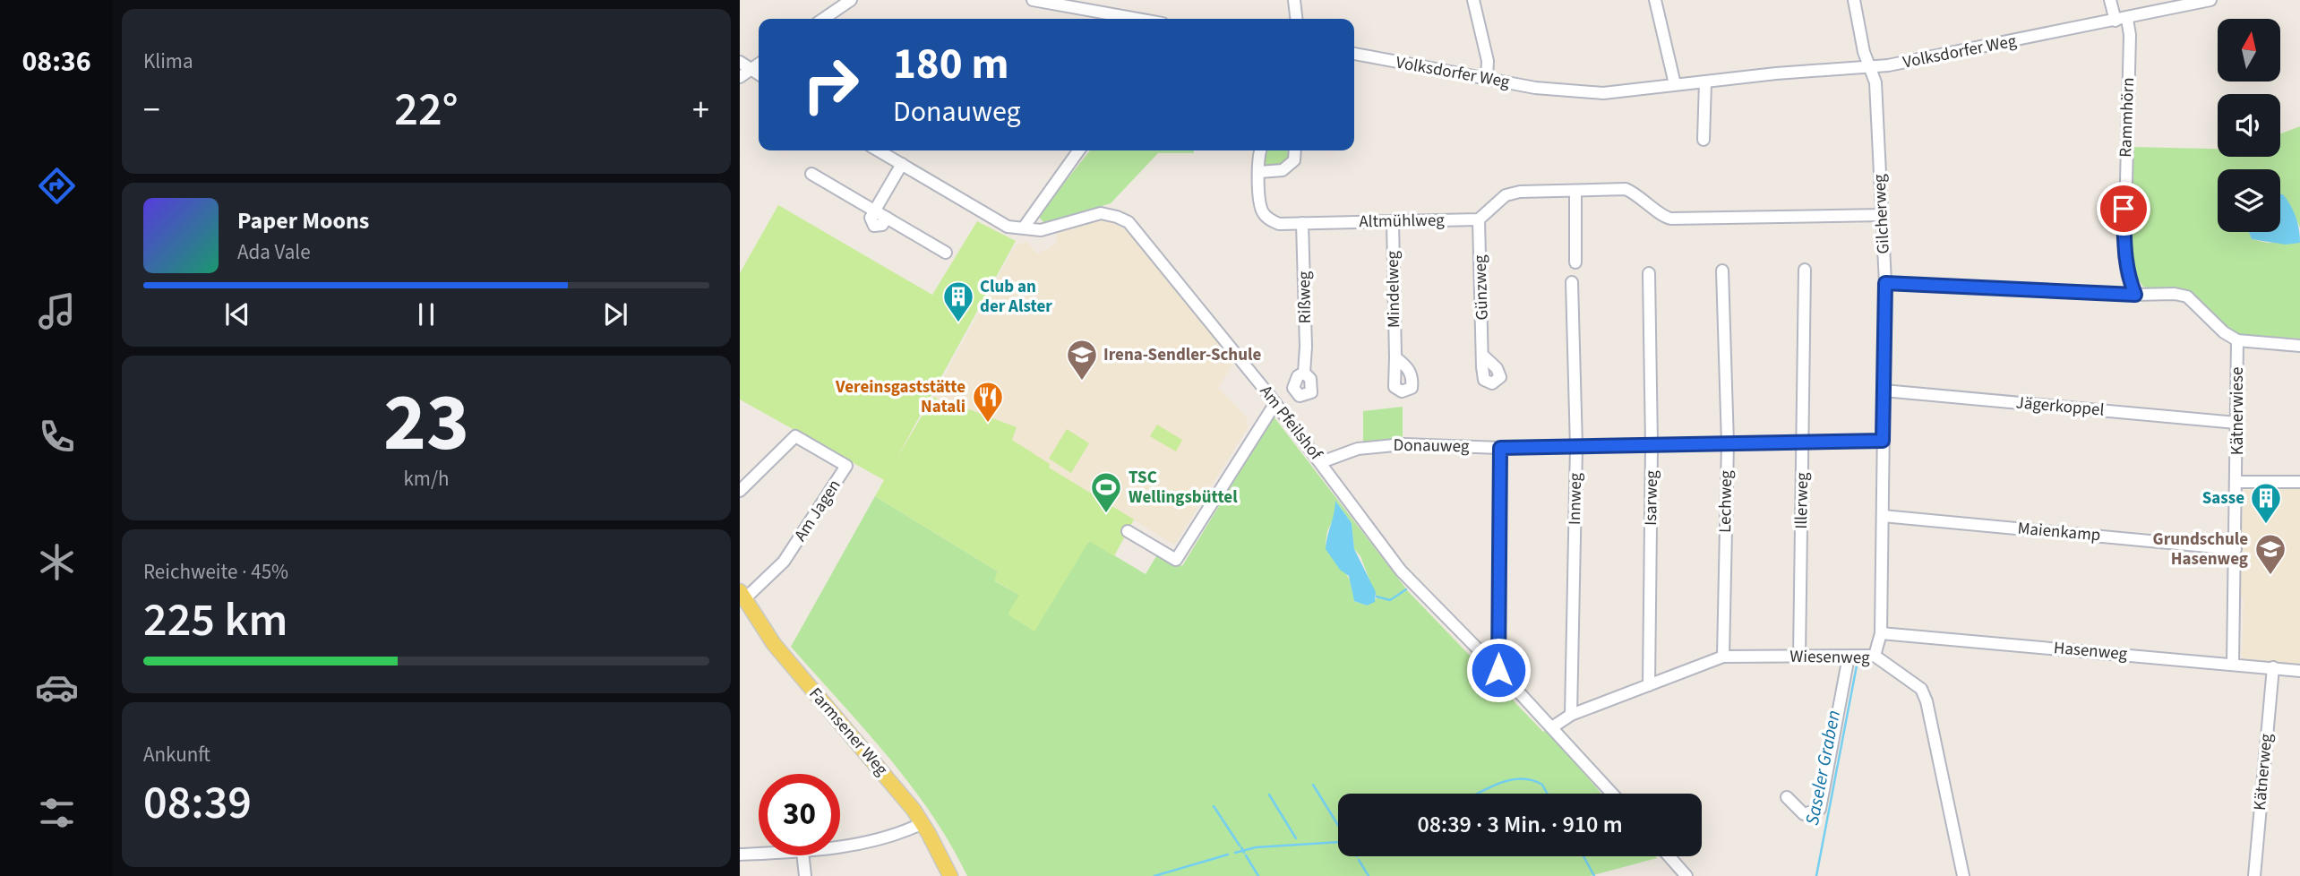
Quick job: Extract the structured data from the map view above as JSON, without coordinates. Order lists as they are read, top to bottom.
{
  "streets": {
    "main road": ["Farmsener Weg"],
    "street": [
      "Volksdorfer Weg",
      "Rammhörn",
      "Gilcherweg",
      "Altmühlweg",
      "Günzweg",
      "Mindelweg",
      "Rißweg",
      "Jägerkoppel",
      "Kätnerwiese",
      "Am Pfeilshof",
      "Donauweg",
      "Isarweg",
      "Innweg",
      "Illerweg",
      "Lechweg",
      "Am Jagen",
      "Maienkamp",
      "Hasenweg",
      "Wiesenweg",
      "Kätnerweg"
    ]
  },
  "crossings": [
    ["Volksdorfer Weg", "Rammhörn"],
    ["Volksdorfer Weg", "Gilcherweg"],
    ["Gilcherweg", "Jägerkoppel"],
    ["Gilcherweg", "Donauweg"],
    ["Gilcherweg", "Maienkamp"],
    ["Gilcherweg", "Hasenweg"],
    ["Gilcherweg", "Wiesenweg"],
    ["Altmühlweg", "Günzweg"],
    ["Altmühlweg", "Mindelweg"],
    ["Altmühlweg", "Rißweg"],
    ["Jägerkoppel", "Kätnerwiese"],
    ["Kätnerwiese", "Maienkamp"],
    ["Kätnerwiese", "Hasenweg"],
    ["Am Pfeilshof", "Donauweg"],
    ["Am Pfeilshof", "Wiesenweg"],
    ["Donauweg", "Isarweg"],
    ["Donauweg", "Innweg"],
    ["Donauweg", "Illerweg"],
    ["Donauweg", "Lechweg"],
    ["Isarweg", "Wiesenweg"],
    ["Innweg", "Wiesenweg"],
    ["Illerweg", "Wiesenweg"],
    ["Lechweg", "Wiesenweg"],
    ["Am Jagen", "Farmsener Weg"],
    ["Hasenweg", "Kätnerweg"]
  ],
  "water": ["Saseler Graben"],
  "places": {
    "building": ["Club an der Alster", "Sasse"],
    "school or university": ["Irena-Sendler-Schule", "Grundschule Hasenweg"],
    "restaurant": ["Vereinsgaststätte Natali"],
    "sports": ["TSC Wellingsbüttel"]
  },
  "north": "top",
  "page": {
    "tabs": "08:36",
    "tile": [
      "Klima",
      ["23", "km/h"],
      ["Reichweite · 45%", "225 km"],
      ["Ankunft", "08:39"]
    ],
    "turn": ["180 m", "Donauweg"],
    "heat": ["−", "22°", "+"],
    "song": ["Paper Moons", "Ada Vale"],
    "limit": "30",
    "trip": "08:39 · 3 Min. · 910 m"
  }
}
